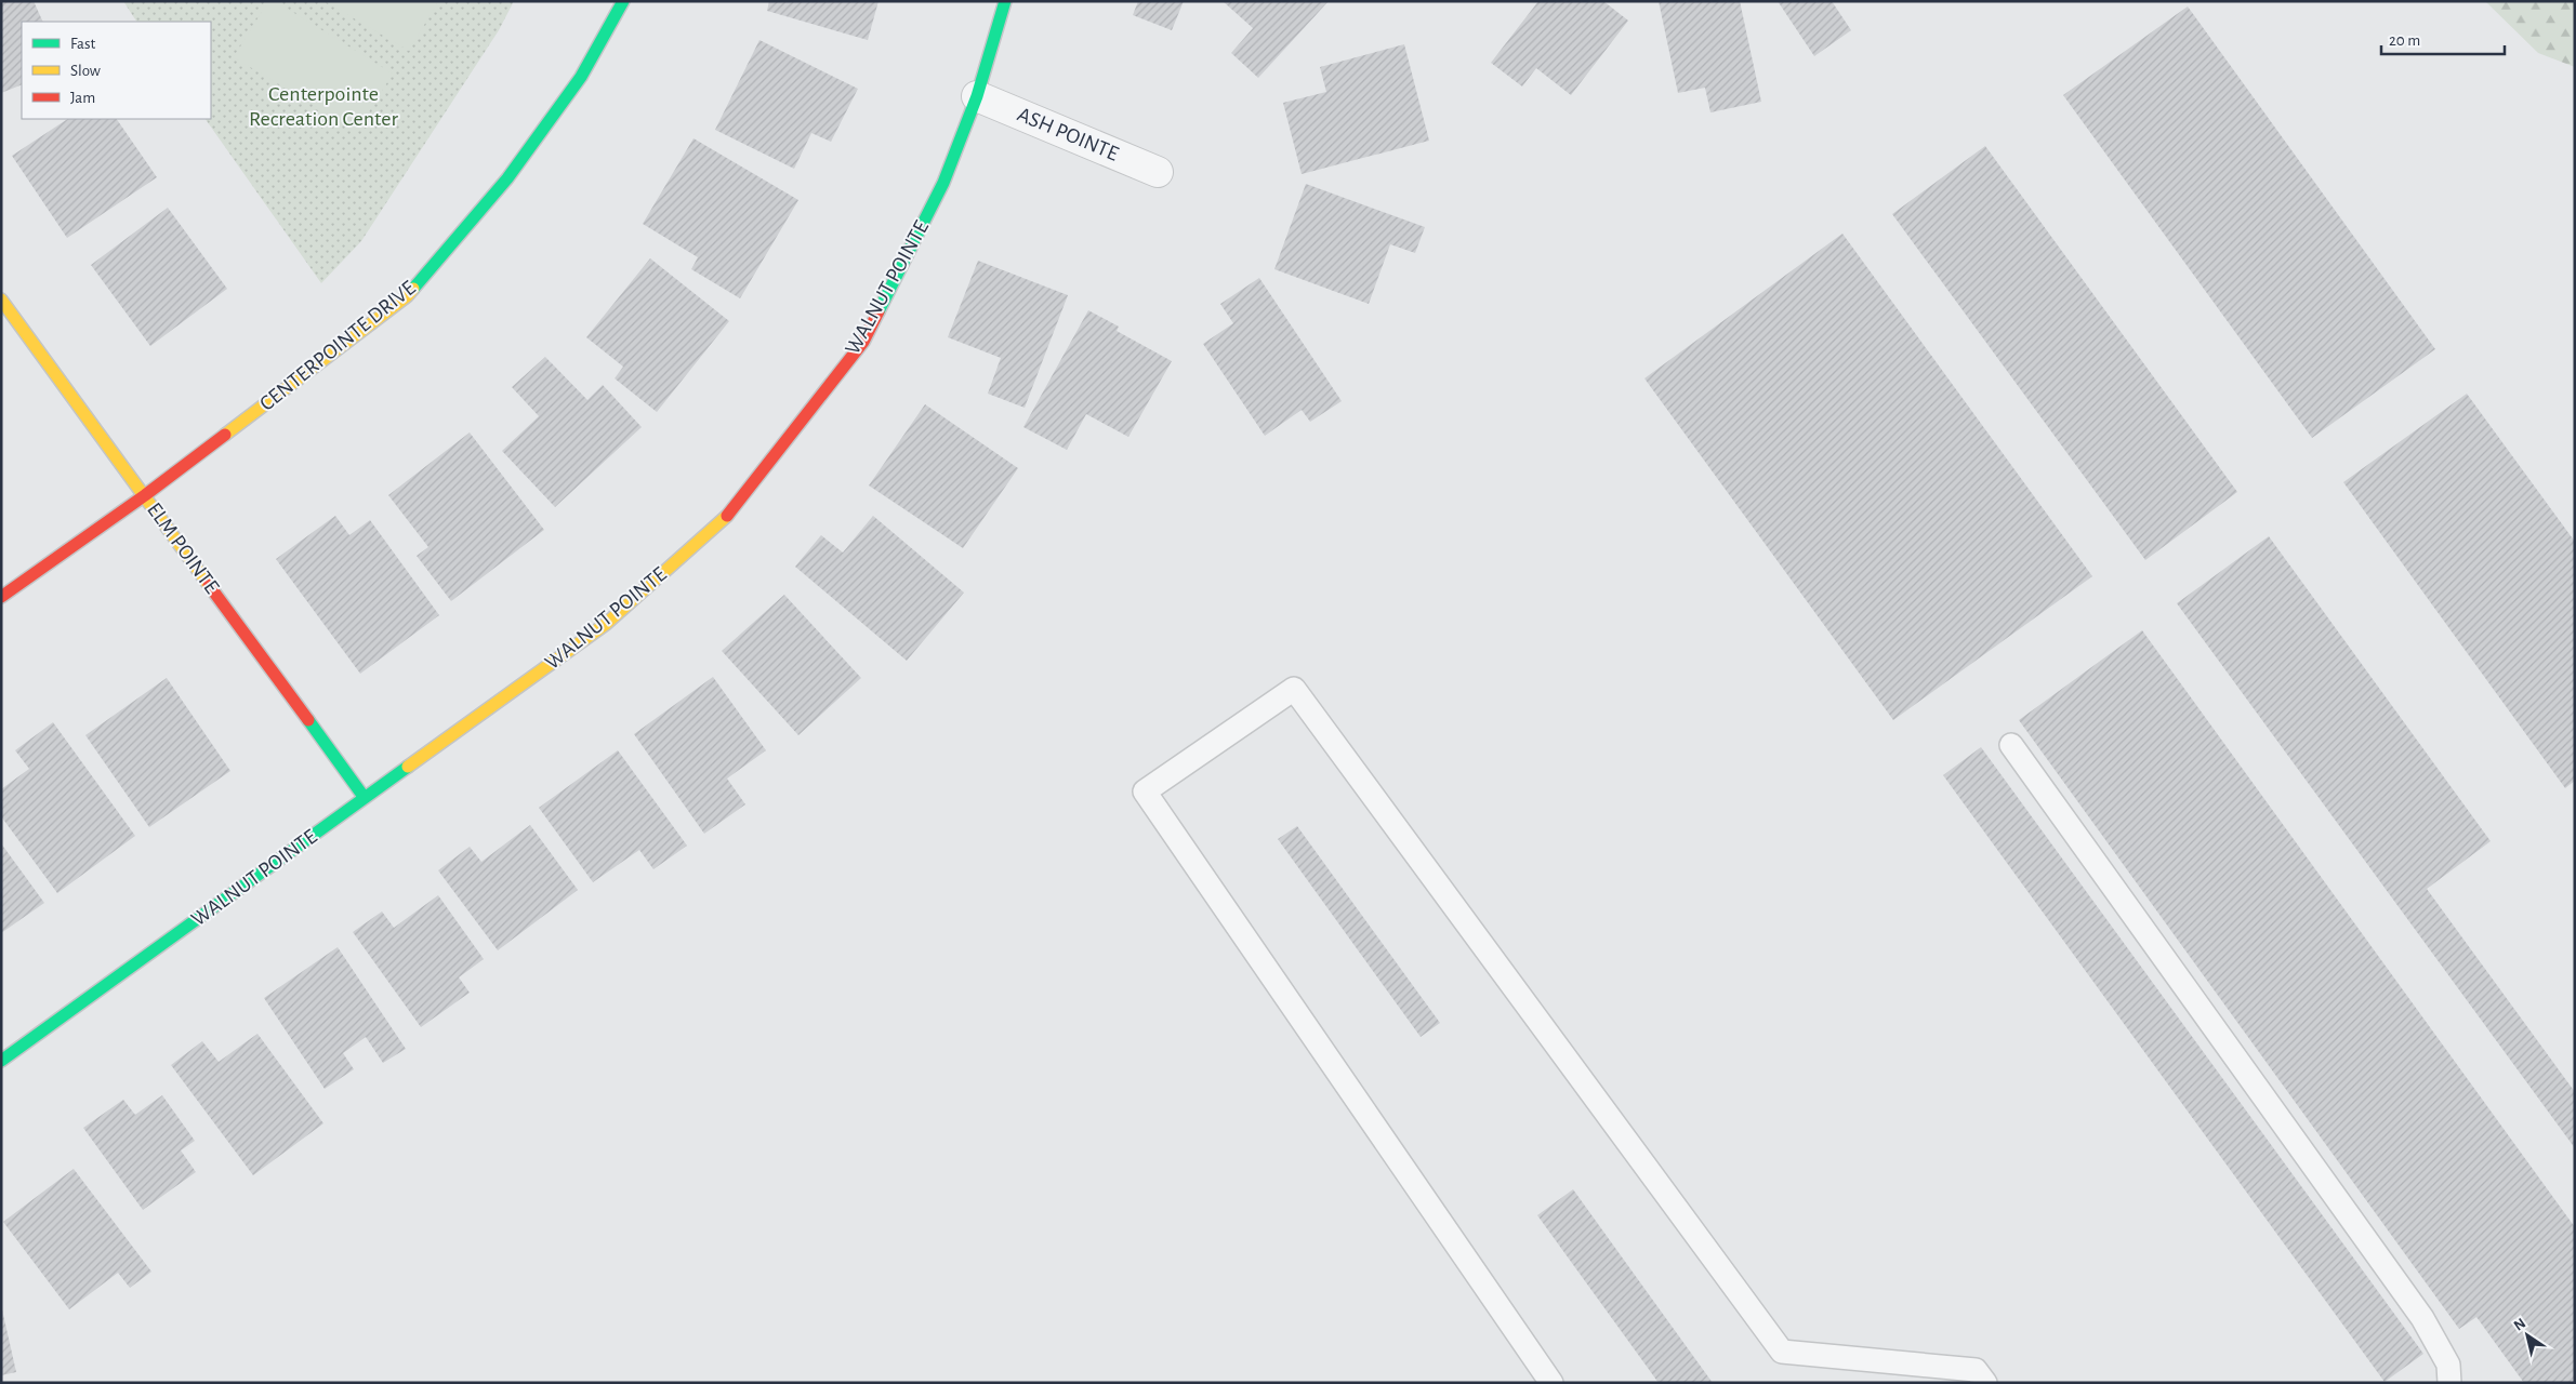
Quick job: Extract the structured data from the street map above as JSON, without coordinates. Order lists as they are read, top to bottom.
{
  "streets": {
    "street": [
      "ASH POINTE",
      "WALNUT POINTE",
      "CENTERPOINTE DRIVE",
      "ELM POINTE"
    ]
  },
  "crossings": [
    ["ASH POINTE", "WALNUT POINTE"],
    ["WALNUT POINTE", "ELM POINTE"],
    ["CENTERPOINTE DRIVE", "ELM POINTE"]
  ],
  "parks": ["Centerpointe Recreation Center"],
  "legend": ["Fast", "Slow", "Jam"],
  "scale_bar": "20 m",
  "north": "top left"
}
